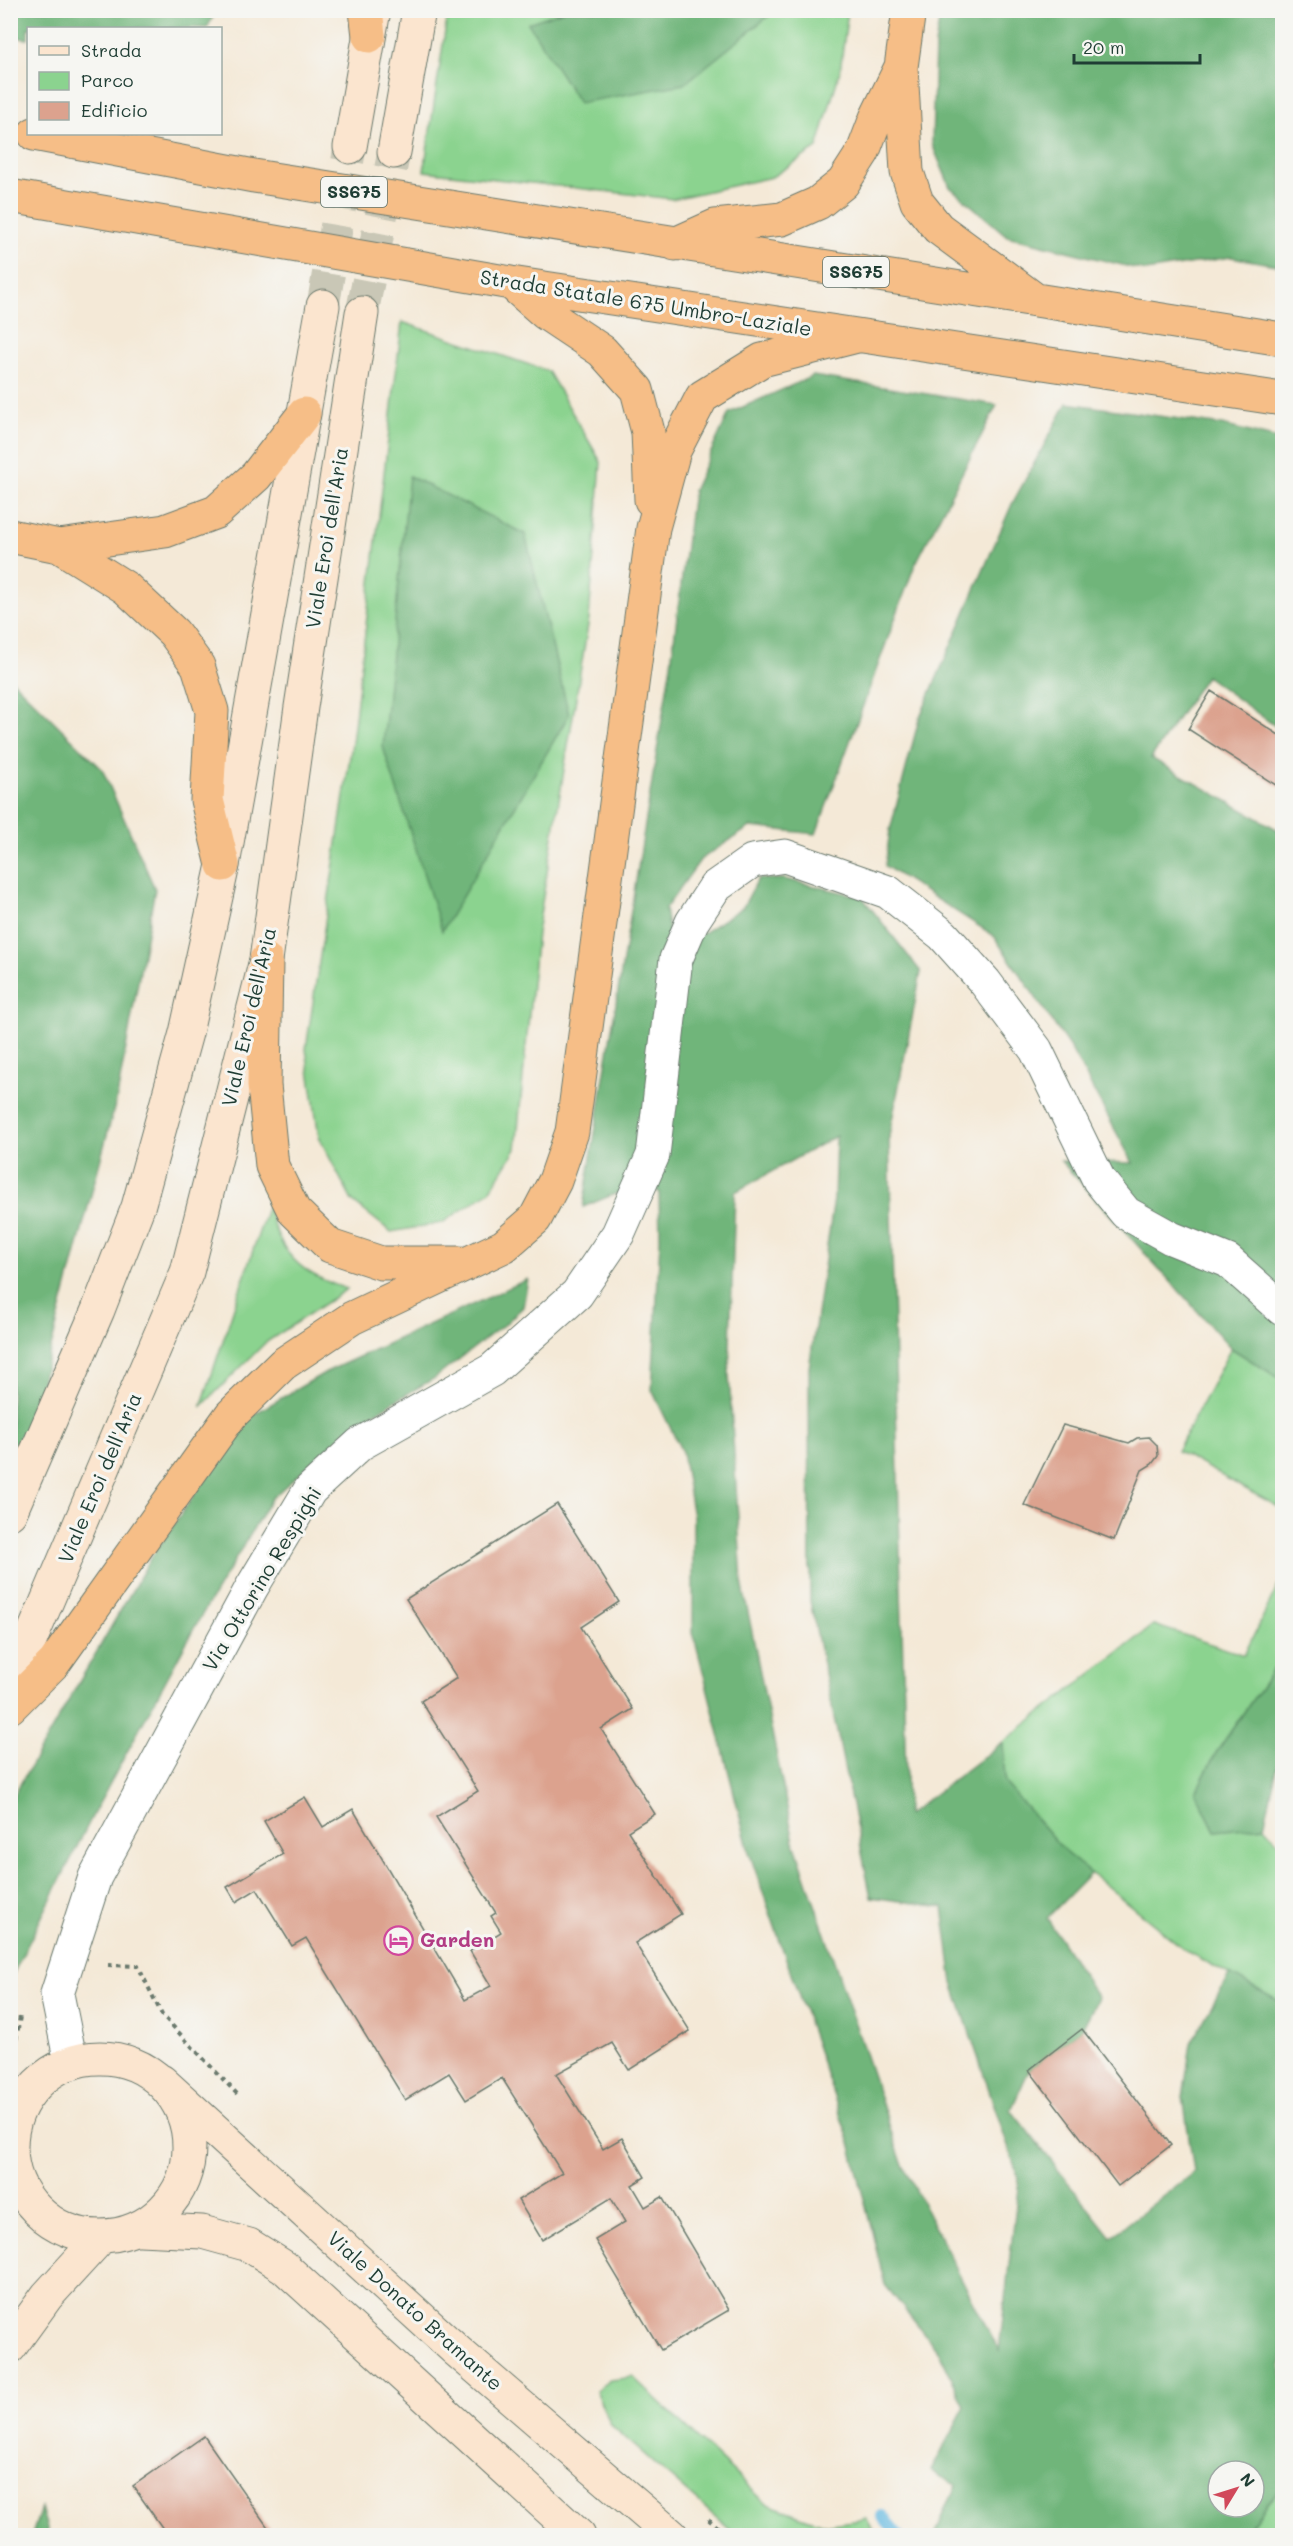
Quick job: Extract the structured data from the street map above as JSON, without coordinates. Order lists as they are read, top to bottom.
{
  "streets": {
    "highway": ["SS675", "Strada Statale 675 Umbro-Laziale"],
    "main road": ["Viale Eroi dell'Aria", "Viale Donato Bramante"],
    "street": ["Via Ottorino Respighi"]
  },
  "crossings": [
    ["Via Ottorino Respighi", "Viale Donato Bramante"]
  ],
  "places": {
    "hotel": ["Garden"]
  },
  "legend": ["Strada", "Parco", "Edificio"],
  "scale_bar": "20 m",
  "north": "top right"
}
